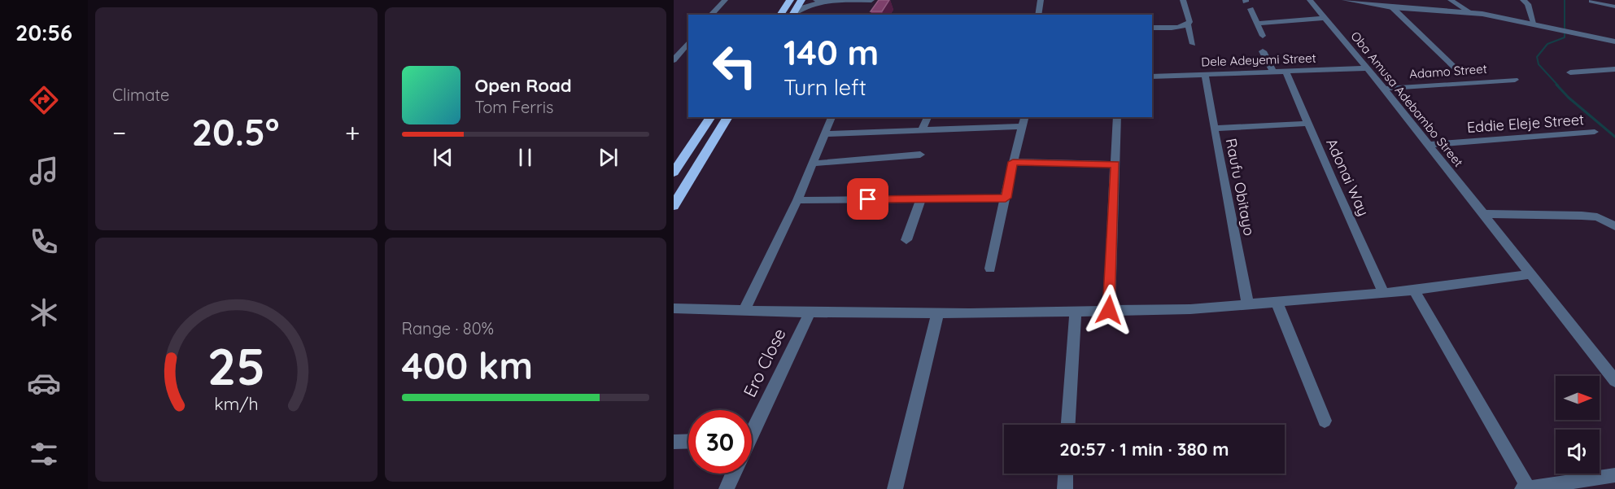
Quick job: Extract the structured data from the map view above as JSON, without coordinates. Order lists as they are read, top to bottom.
{
  "streets": {
    "street": [
      "Dele Adeyemi Street",
      "Adamo Street",
      "Oba Amusa Adebambo Street",
      "Eddie Eleje Street",
      "Adonai Way",
      "Raufu Obitayo",
      "Ero Close"
    ]
  },
  "crossings": [
    ["Dele Adeyemi Street", "Oba Amusa Adebambo Street"],
    ["Dele Adeyemi Street", "Adonai Way"],
    ["Dele Adeyemi Street", "Raufu Obitayo"],
    ["Adamo Street", "Oba Amusa Adebambo Street"],
    ["Oba Amusa Adebambo Street", "Eddie Eleje Street"]
  ],
  "north": "right",
  "page": {
    "tabs": "20:56",
    "tile": [
      "Climate",
      ["Range · 80%", "400 km"]
    ],
    "turn": ["140 m", "Turn left"],
    "song": ["Open Road", "Tom Ferris"],
    "heat": ["−", "20.5°", "+"],
    "limit": "30",
    "trip": "20:57 · 1 min · 380 m",
    "gauge": ["25", "km/h"]
  }
}
